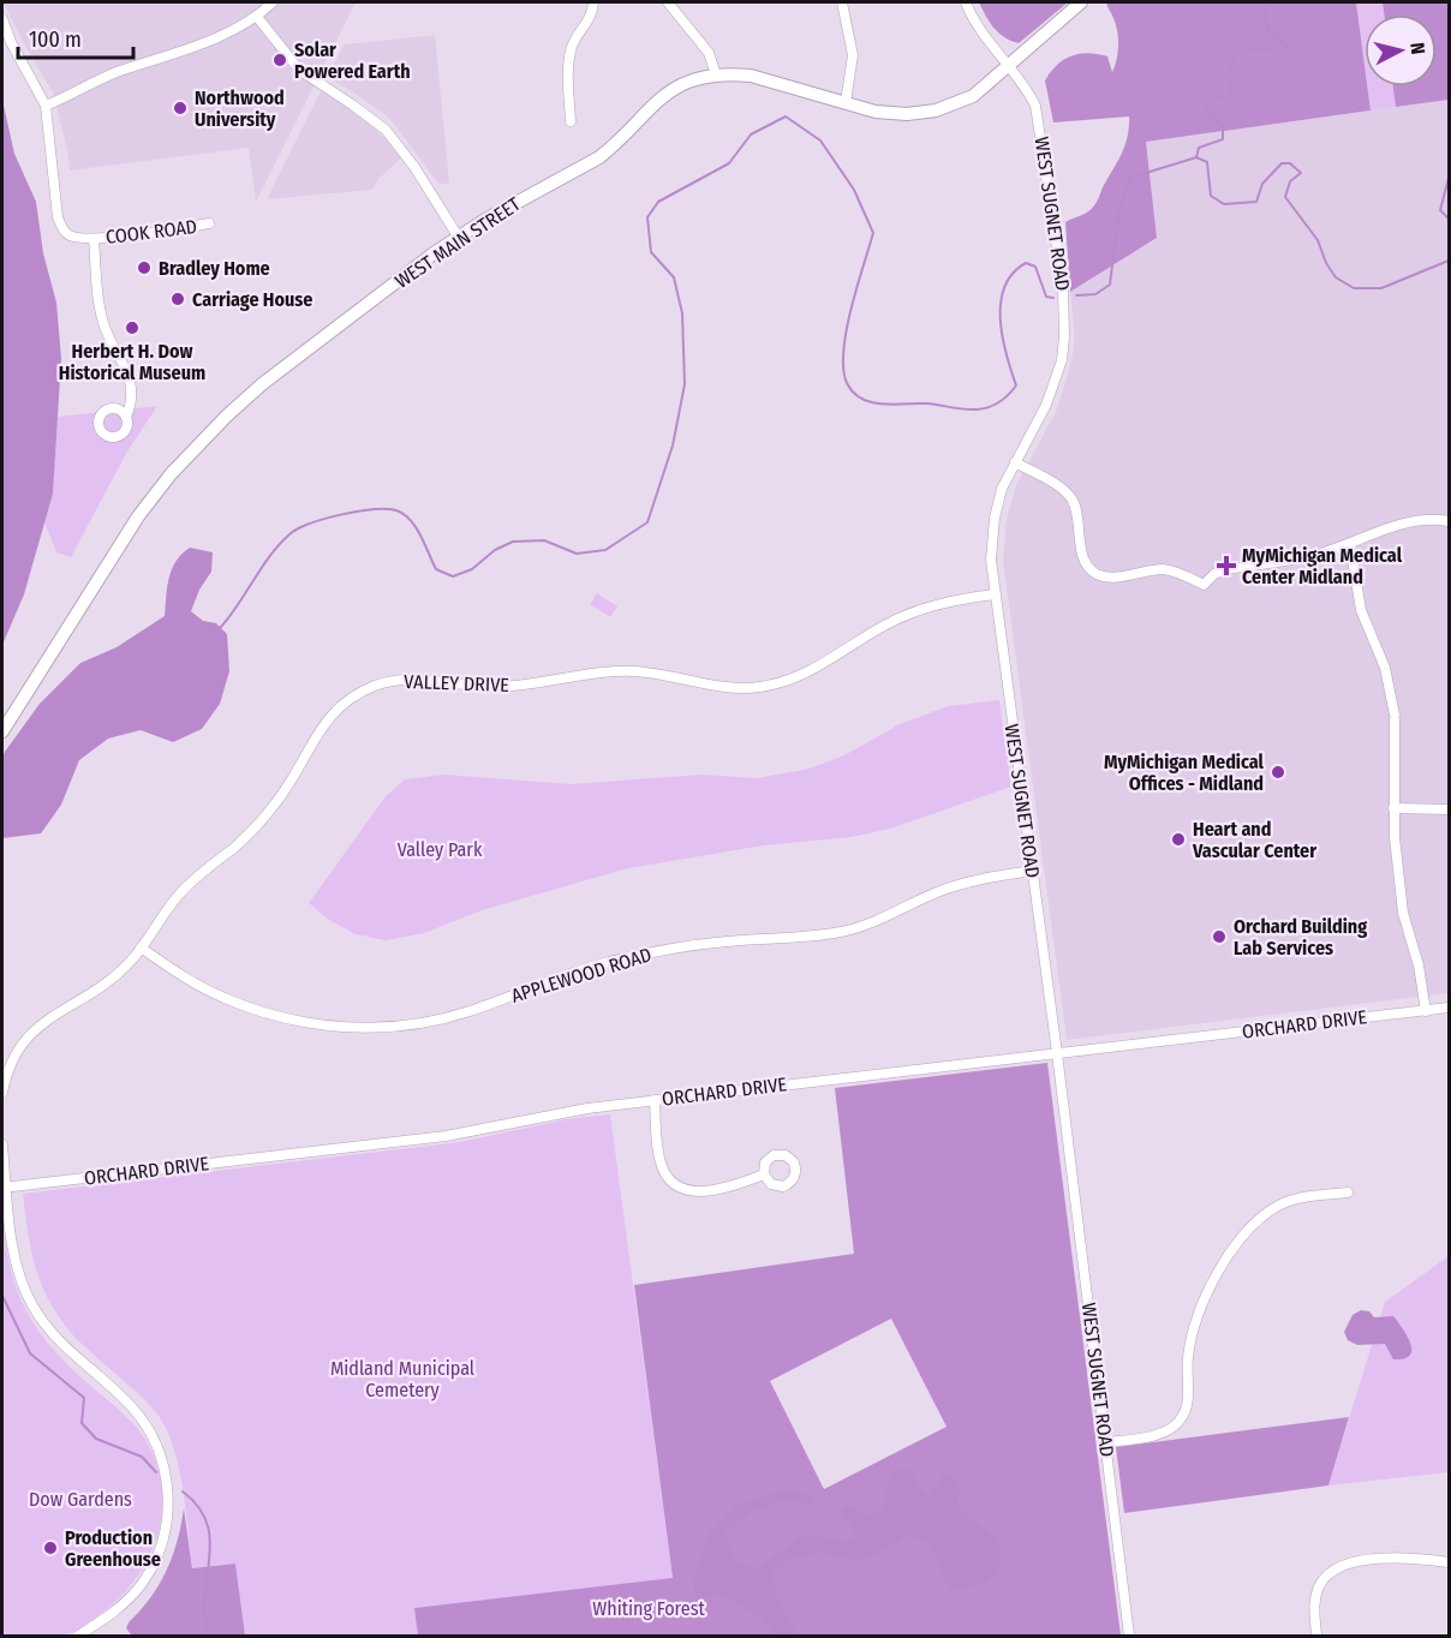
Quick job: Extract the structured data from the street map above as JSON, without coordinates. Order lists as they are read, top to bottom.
{
  "streets": {
    "street": [
      "WEST SUGNET ROAD",
      "COOK ROAD",
      "WEST MAIN STREET",
      "VALLEY DRIVE",
      "APPLEWOOD ROAD",
      "ORCHARD DRIVE"
    ]
  },
  "crossings": [
    ["WEST SUGNET ROAD", "WEST MAIN STREET"],
    ["WEST SUGNET ROAD", "VALLEY DRIVE"],
    ["WEST SUGNET ROAD", "APPLEWOOD ROAD"],
    ["WEST SUGNET ROAD", "ORCHARD DRIVE"],
    ["VALLEY DRIVE", "APPLEWOOD ROAD"]
  ],
  "parks": [
    "Valley Park",
    "Midland Municipal Cemetery",
    "Dow Gardens",
    "Whiting Forest"
  ],
  "places": {
    "other": [
      "Solar Powered Earth",
      "Northwood University",
      "Bradley Home",
      "Carriage House",
      "Herbert H. Dow Historical Museum",
      "MyMichigan Medical Offices - Midland",
      "Heart and Vascular Center",
      "Orchard Building Lab Services",
      "Production Greenhouse"
    ],
    "health": ["MyMichigan Medical Center Midland"]
  },
  "scale_bar": "100 m",
  "north": "right"
}
